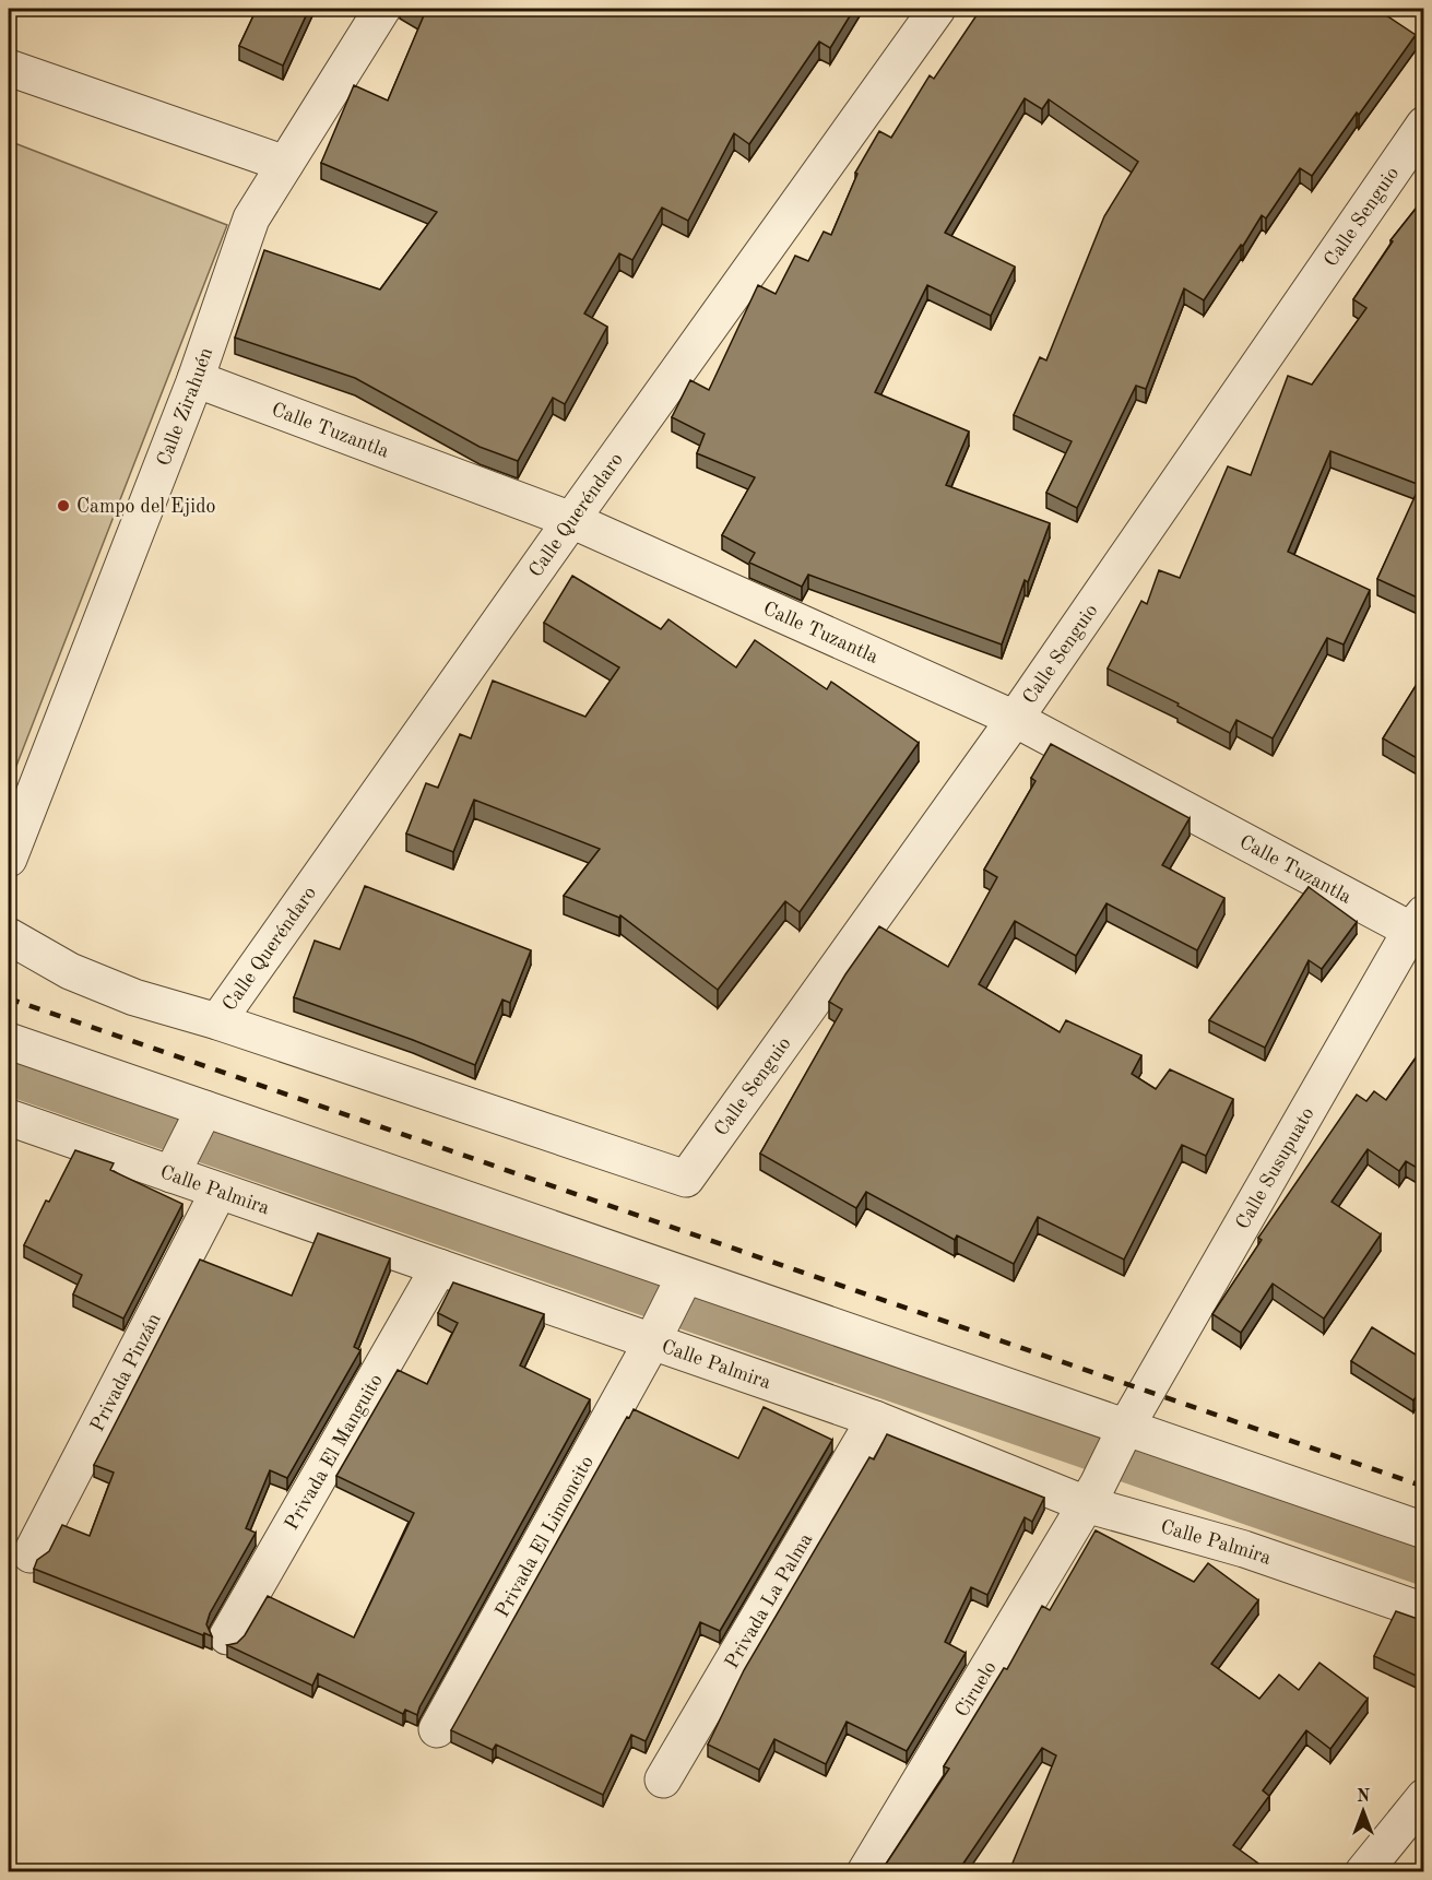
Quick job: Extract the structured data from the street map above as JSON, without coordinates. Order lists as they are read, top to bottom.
{
  "streets": {
    "street": [
      "Calle Senguio",
      "Calle Zirahuén",
      "Calle Tuzantla",
      "Calle Queréndaro",
      "Calle Susupuato",
      "Calle Palmira",
      "Privada Pinzán",
      "Privada El Manguito",
      "Privada El Limoncito",
      "Privada La Palma",
      "Ciruelo"
    ]
  },
  "crossings": [
    ["Calle Senguio", "Calle Tuzantla"],
    ["Calle Senguio", "Calle Queréndaro"],
    ["Calle Zirahuén", "Calle Tuzantla"],
    ["Calle Tuzantla", "Calle Queréndaro"],
    ["Calle Tuzantla", "Calle Susupuato"],
    ["Calle Susupuato", "Calle Palmira"],
    ["Calle Susupuato", "Ciruelo"],
    ["Calle Palmira", "Privada Pinzán"],
    ["Calle Palmira", "Privada El Manguito"],
    ["Calle Palmira", "Privada El Limoncito"],
    ["Calle Palmira", "Privada La Palma"],
    ["Calle Palmira", "Ciruelo"]
  ],
  "places": ["Campo del Ejido"],
  "north": "top"
}
